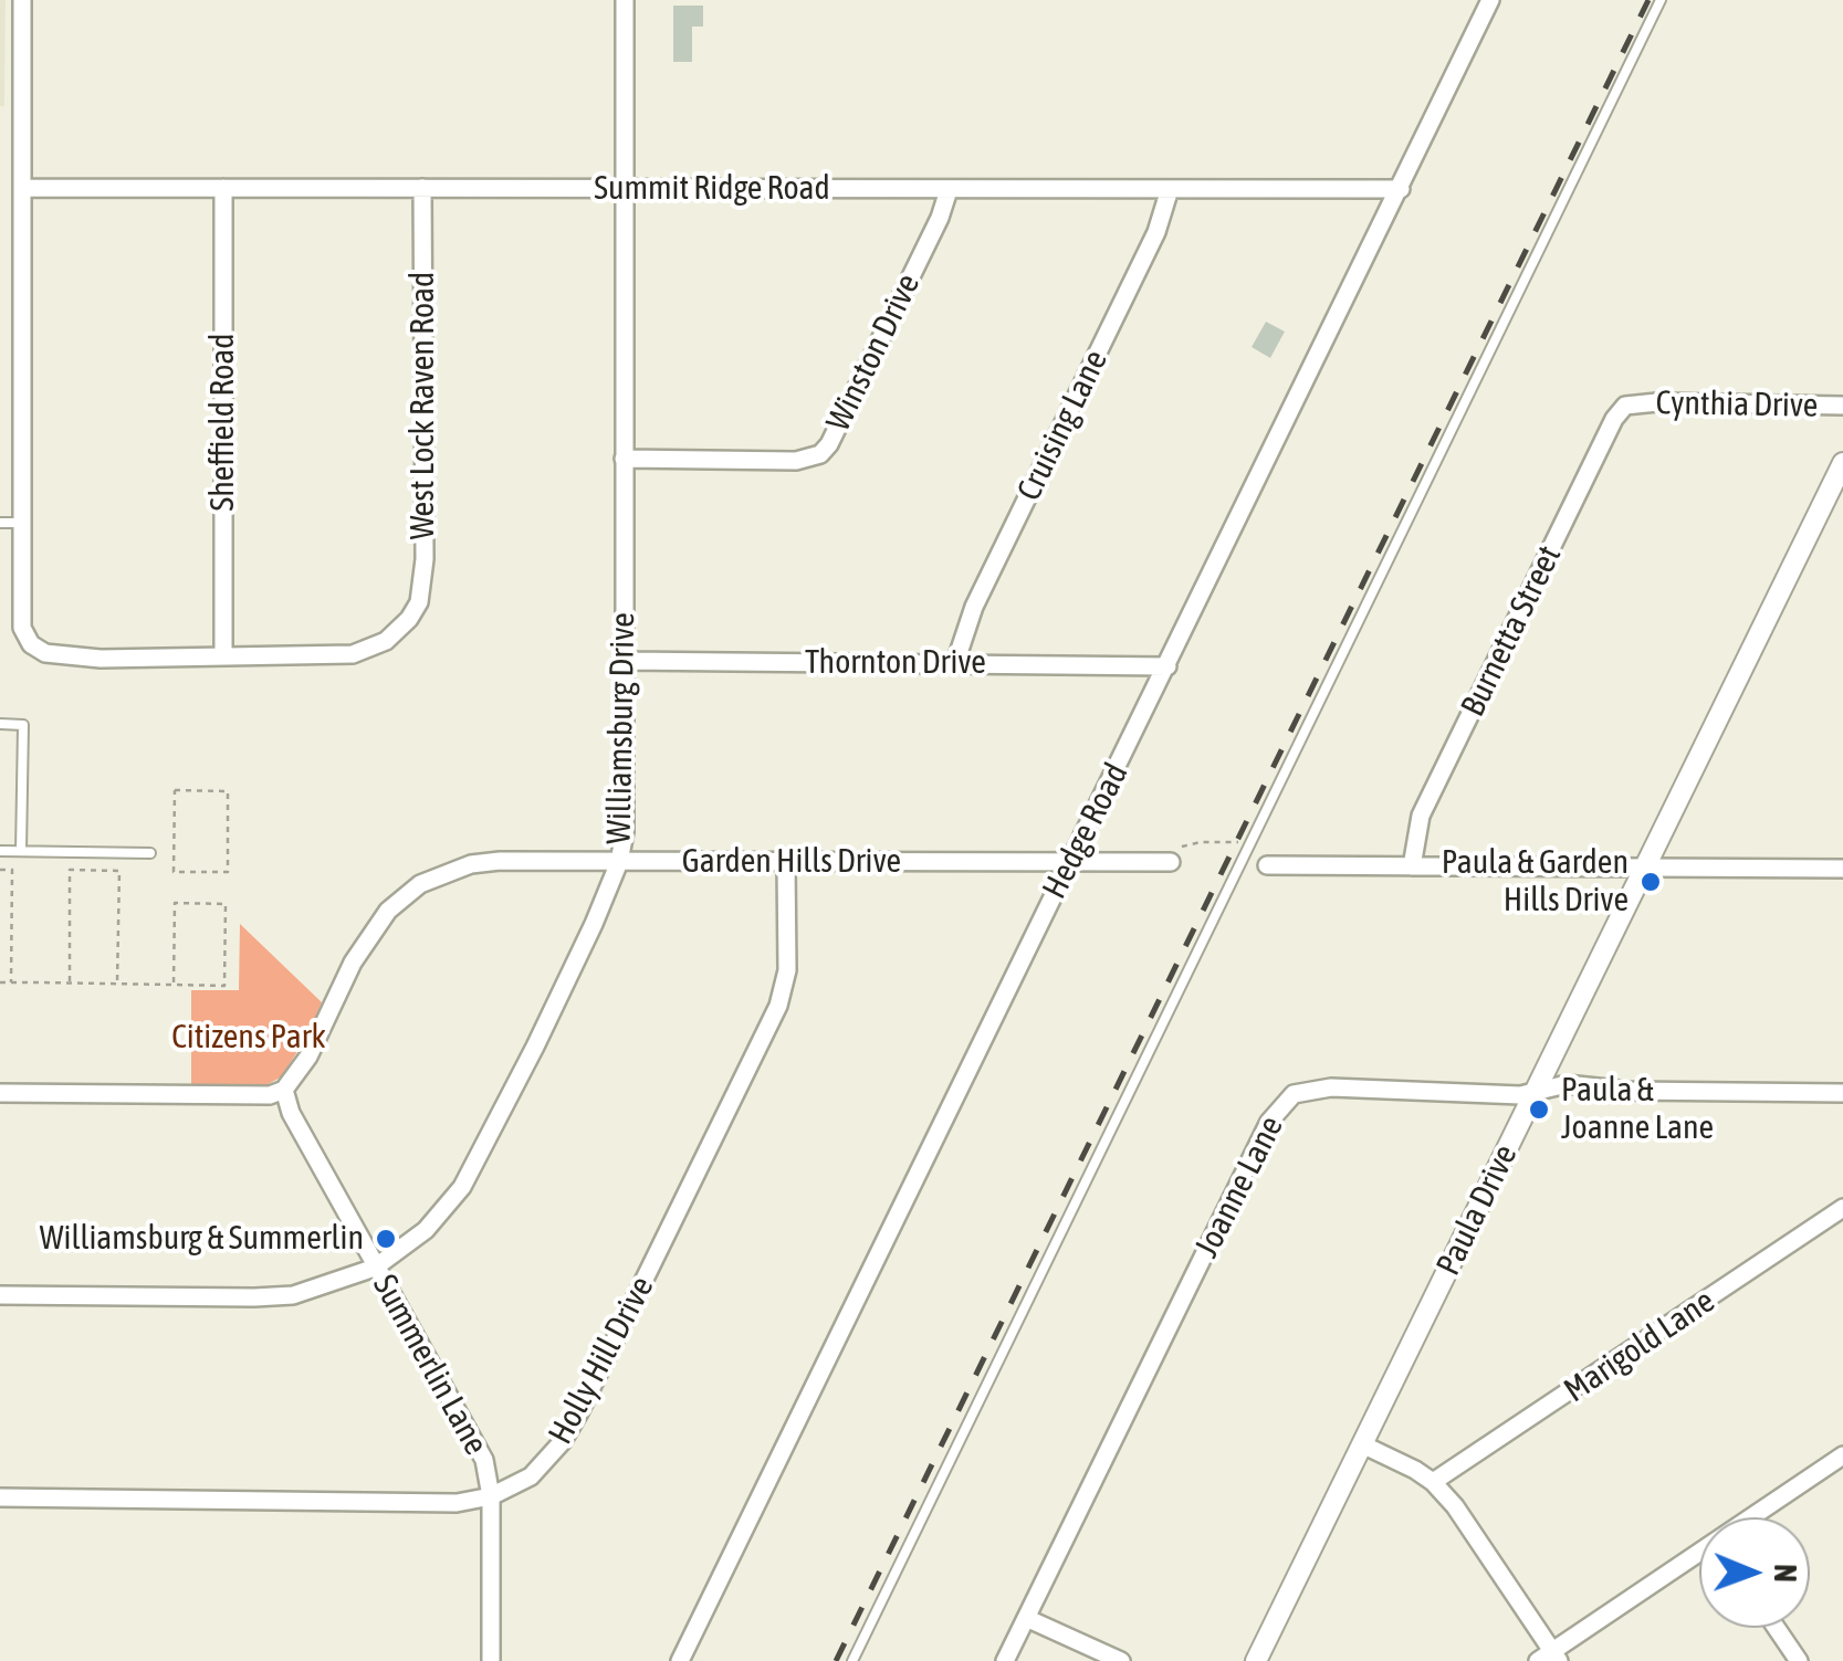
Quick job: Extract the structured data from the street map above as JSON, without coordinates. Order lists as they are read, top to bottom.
{
  "streets": {
    "street": [
      "Summit Ridge Road",
      "Winston Drive",
      "Cynthia Drive",
      "West Lock Raven Road",
      "Sheffield Road",
      "Cruising Lane",
      "Burnetta Street",
      "Thornton Drive",
      "Williamsburg Drive",
      "Hedge Road",
      "Garden Hills Drive",
      "Joanne Lane",
      "Paula Drive",
      "Marigold Lane",
      "Holly Hill Drive",
      "Summerlin Lane"
    ]
  },
  "crossings": [
    ["Summit Ridge Road", "Winston Drive"],
    ["Summit Ridge Road", "West Lock Raven Road"],
    ["Summit Ridge Road", "Sheffield Road"],
    ["Summit Ridge Road", "Cruising Lane"],
    ["Summit Ridge Road", "Williamsburg Drive"],
    ["Summit Ridge Road", "Hedge Road"],
    ["Winston Drive", "Williamsburg Drive"],
    ["Cynthia Drive", "Burnetta Street"],
    ["West Lock Raven Road", "Sheffield Road"],
    ["Cruising Lane", "Thornton Drive"],
    ["Thornton Drive", "Williamsburg Drive"],
    ["Thornton Drive", "Hedge Road"],
    ["Williamsburg Drive", "Garden Hills Drive"],
    ["Williamsburg Drive", "Summerlin Lane"],
    ["Hedge Road", "Garden Hills Drive"],
    ["Garden Hills Drive", "Holly Hill Drive"],
    ["Garden Hills Drive", "Summerlin Lane"],
    ["Joanne Lane", "Paula Drive"],
    ["Holly Hill Drive", "Summerlin Lane"]
  ],
  "parks": ["Citizens Park"],
  "places": ["Paula & Garden Hills Drive", "Paula & Joanne Lane", "Williamsburg & Summerlin"],
  "north": "right"
}
